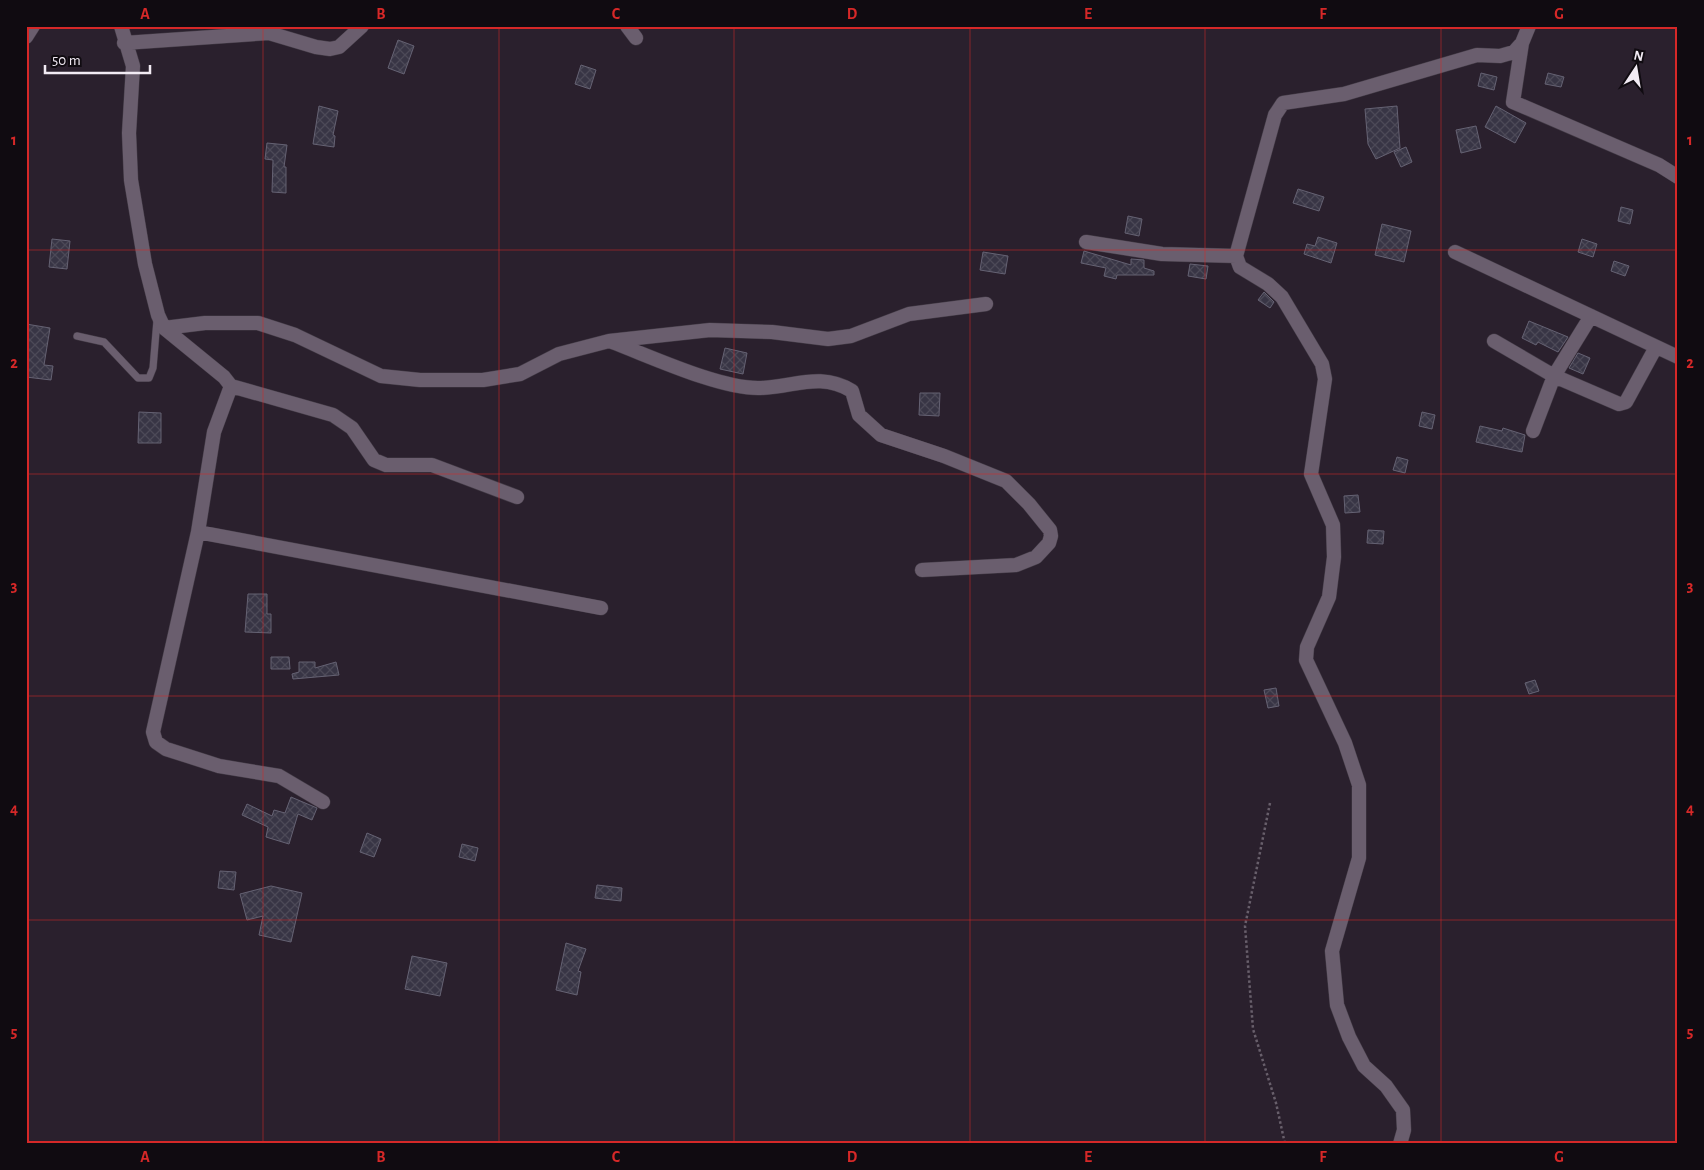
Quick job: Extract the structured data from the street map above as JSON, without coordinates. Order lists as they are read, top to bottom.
{
  "scale_bar": "50 m",
  "north": "top",
  "grid": {
    "columns": [
      "A",
      "B",
      "C",
      "D",
      "E",
      "F",
      "G"
    ],
    "rows": [
      "1",
      "2",
      "3",
      "4",
      "5"
    ]
  }
}
